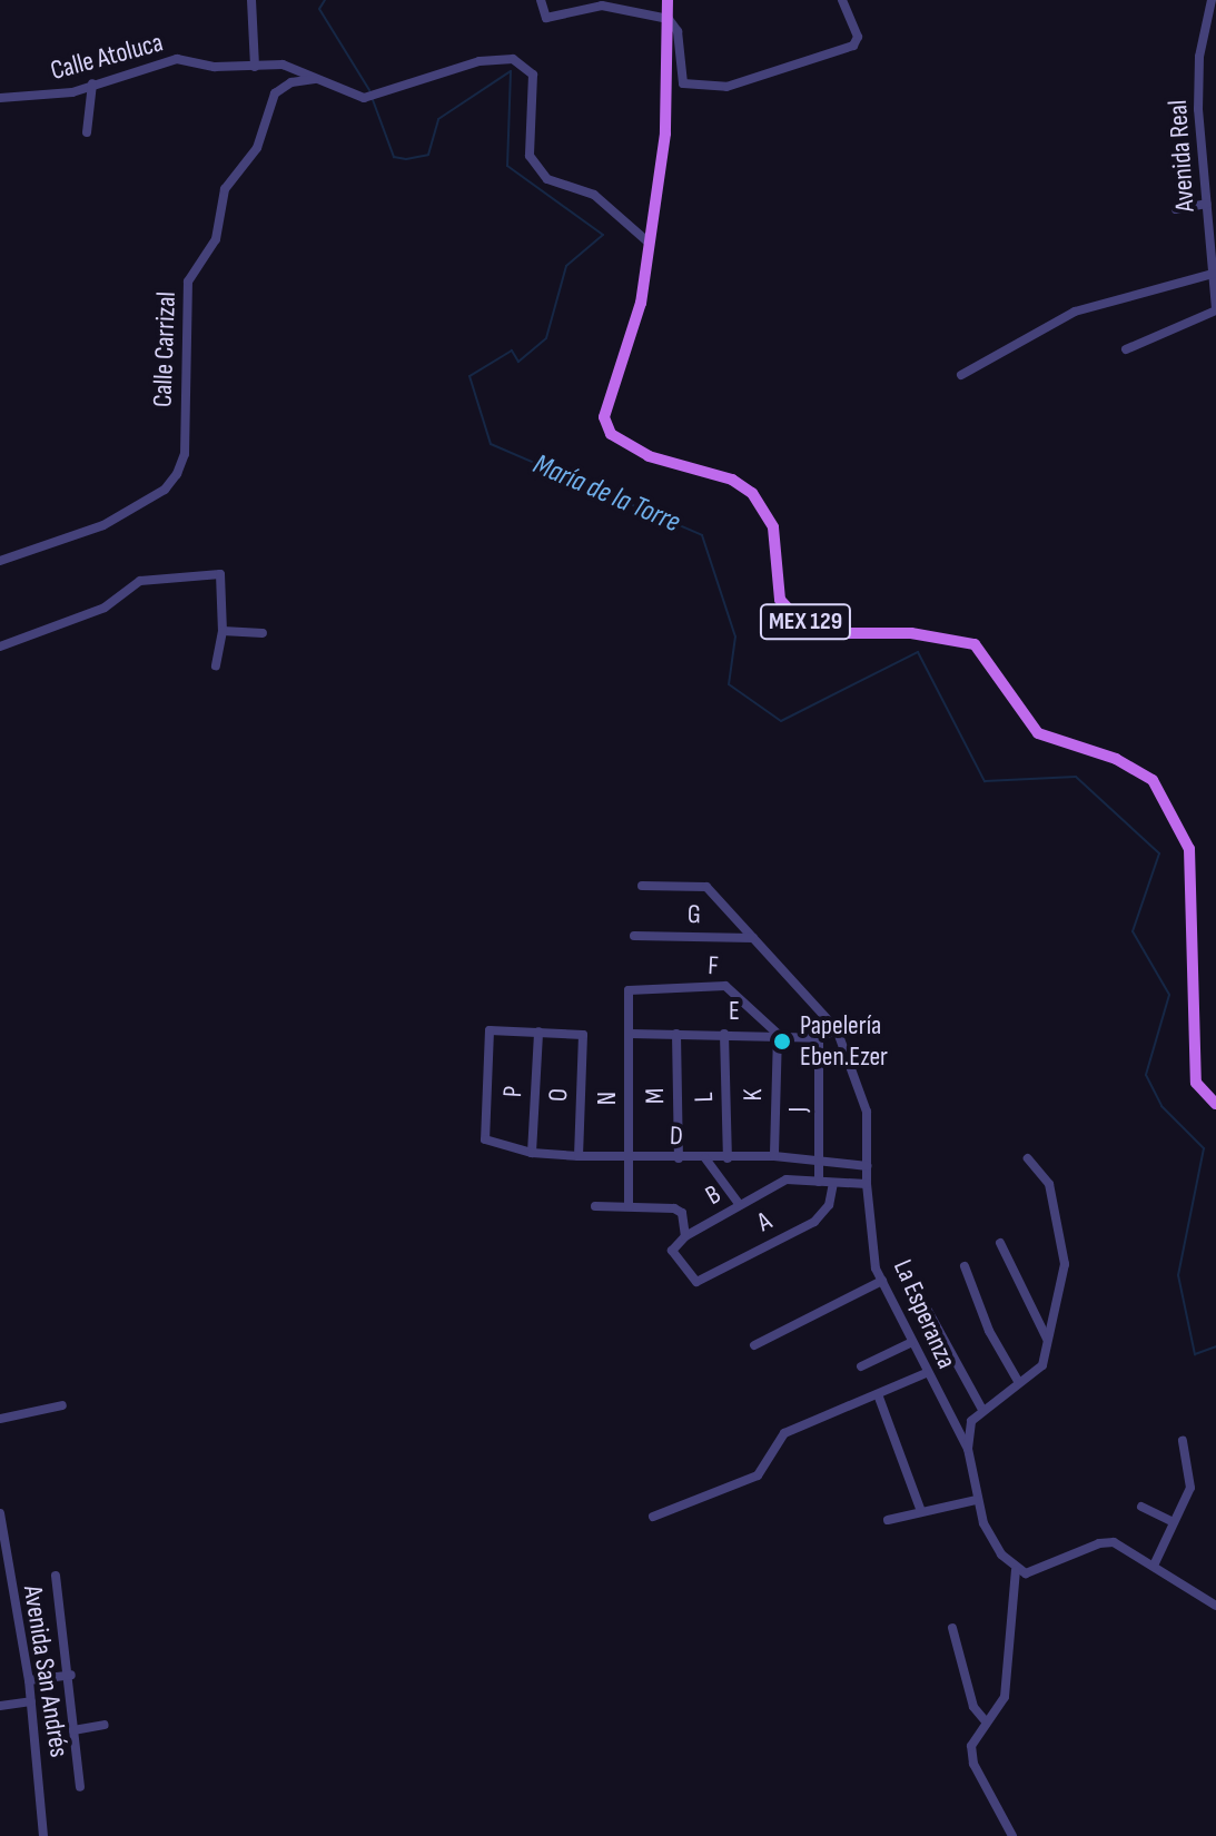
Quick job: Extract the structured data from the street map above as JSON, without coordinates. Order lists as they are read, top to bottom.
{
  "streets": {
    "main road": ["MEX 129"],
    "street": [
      "Calle Atoluca",
      "Avenida Real",
      "Calle Carrizal",
      "G",
      "F",
      "E",
      "P",
      "O",
      "K",
      "M",
      "L",
      "N",
      "J",
      "D",
      "B",
      "A",
      "La Esperanza",
      "Avenida San Andrés"
    ]
  },
  "crossings": [
    ["Calle Atoluca", "Calle Carrizal"],
    ["Calle Atoluca", "MEX 129"],
    ["G", "La Esperanza"],
    ["F", "E"],
    ["F", "K"],
    ["F", "N"],
    ["E", "K"],
    ["E", "M"],
    ["E", "L"],
    ["E", "N"],
    ["E", "J"],
    ["P", "O"],
    ["P", "D"],
    ["O", "D"],
    ["K", "D"],
    ["M", "D"],
    ["L", "D"],
    ["N", "D"],
    ["J", "D"],
    ["J", "B"],
    ["D", "La Esperanza"],
    ["B", "A"]
  ],
  "water": ["María de la Torre"],
  "places": ["Papelería Eben.Ezer"]
}
